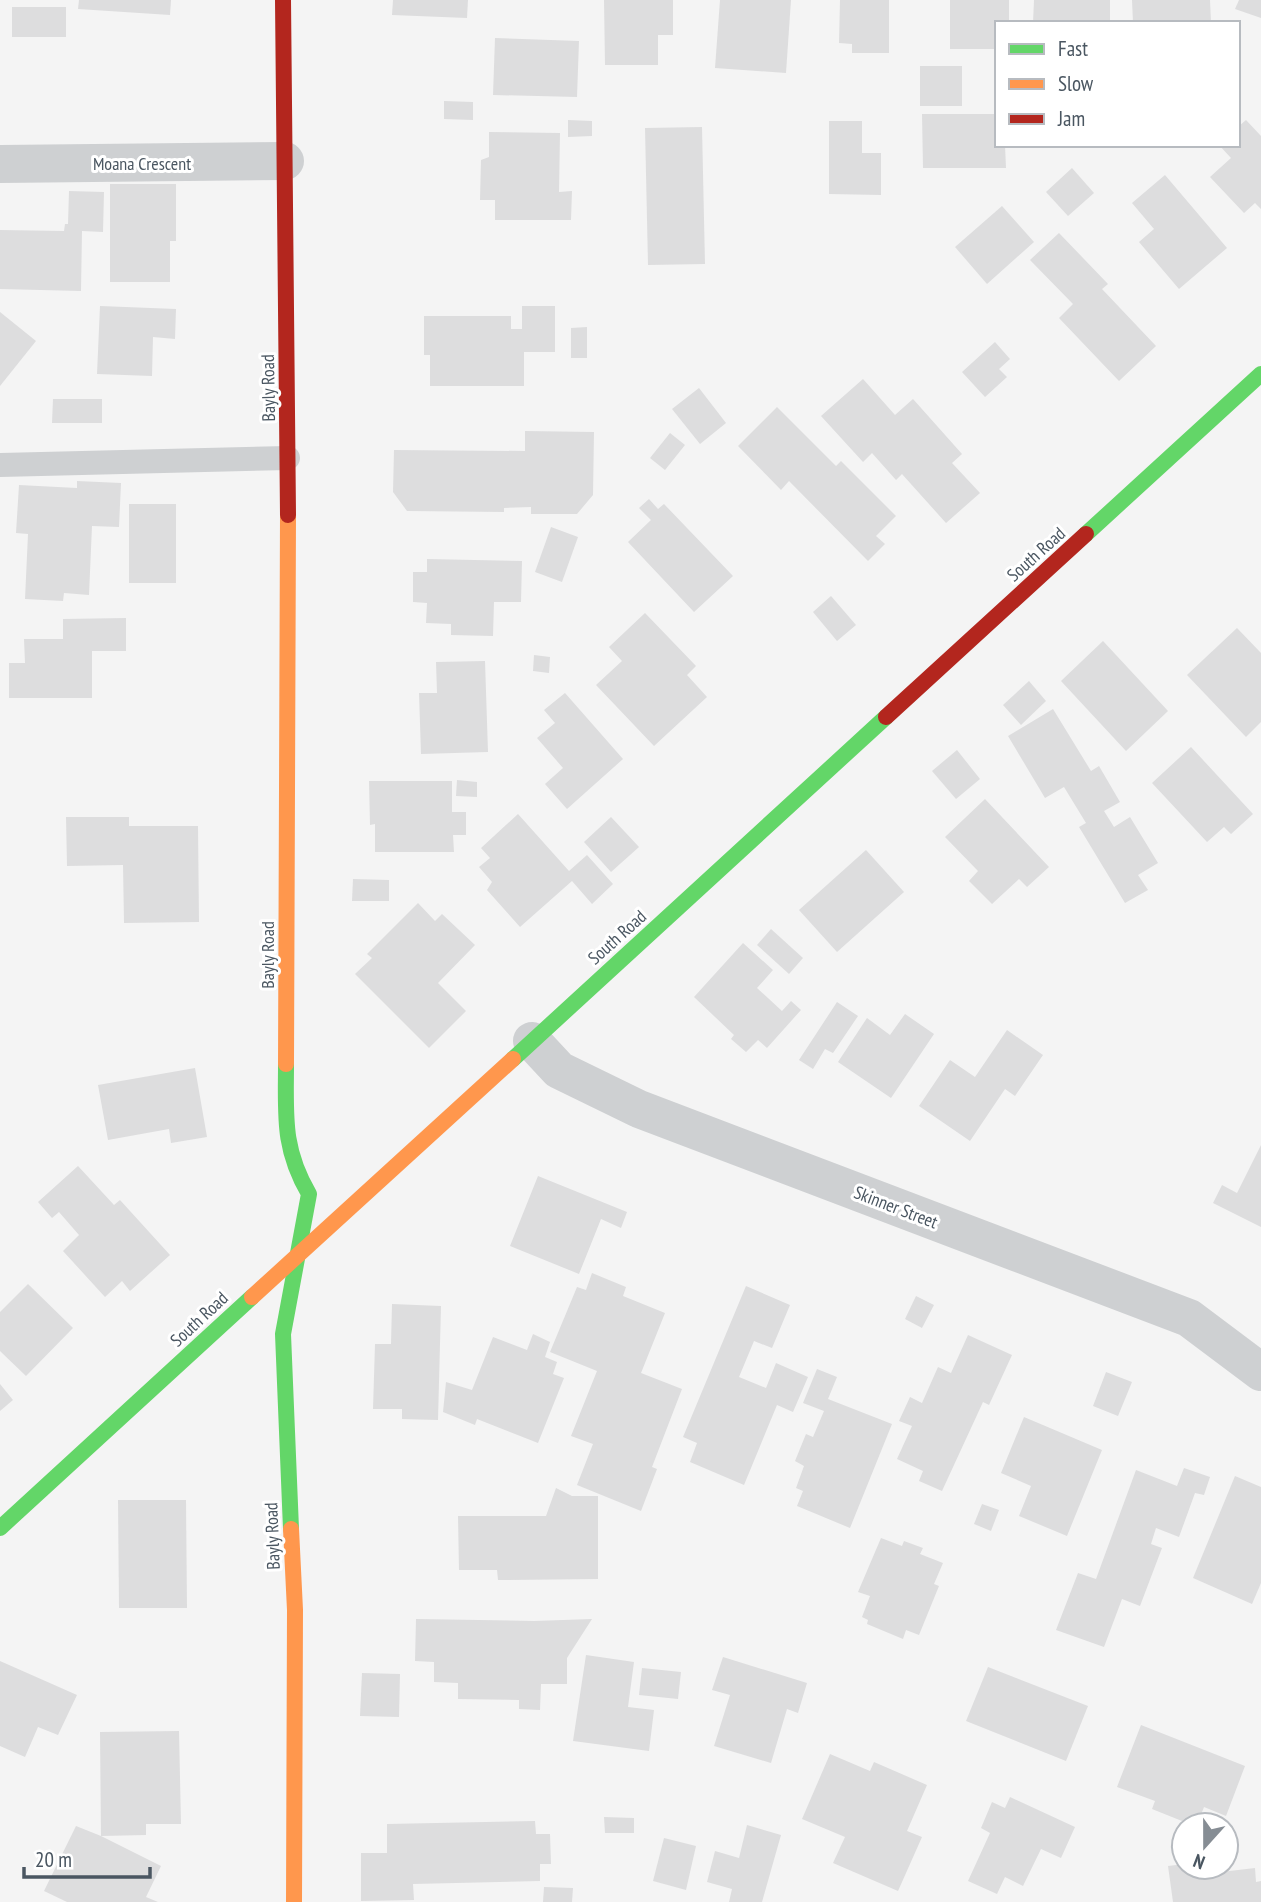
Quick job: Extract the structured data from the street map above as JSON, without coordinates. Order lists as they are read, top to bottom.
{
  "streets": {
    "street": [
      "Moana Crescent",
      "Bayly Road",
      "South Road",
      "Skinner Street"
    ]
  },
  "crossings": [
    ["Moana Crescent", "Bayly Road"],
    ["Bayly Road", "South Road"],
    ["South Road", "Skinner Street"]
  ],
  "legend": ["Fast", "Slow", "Jam"],
  "scale_bar": "20 m",
  "north": "bottom"
}
